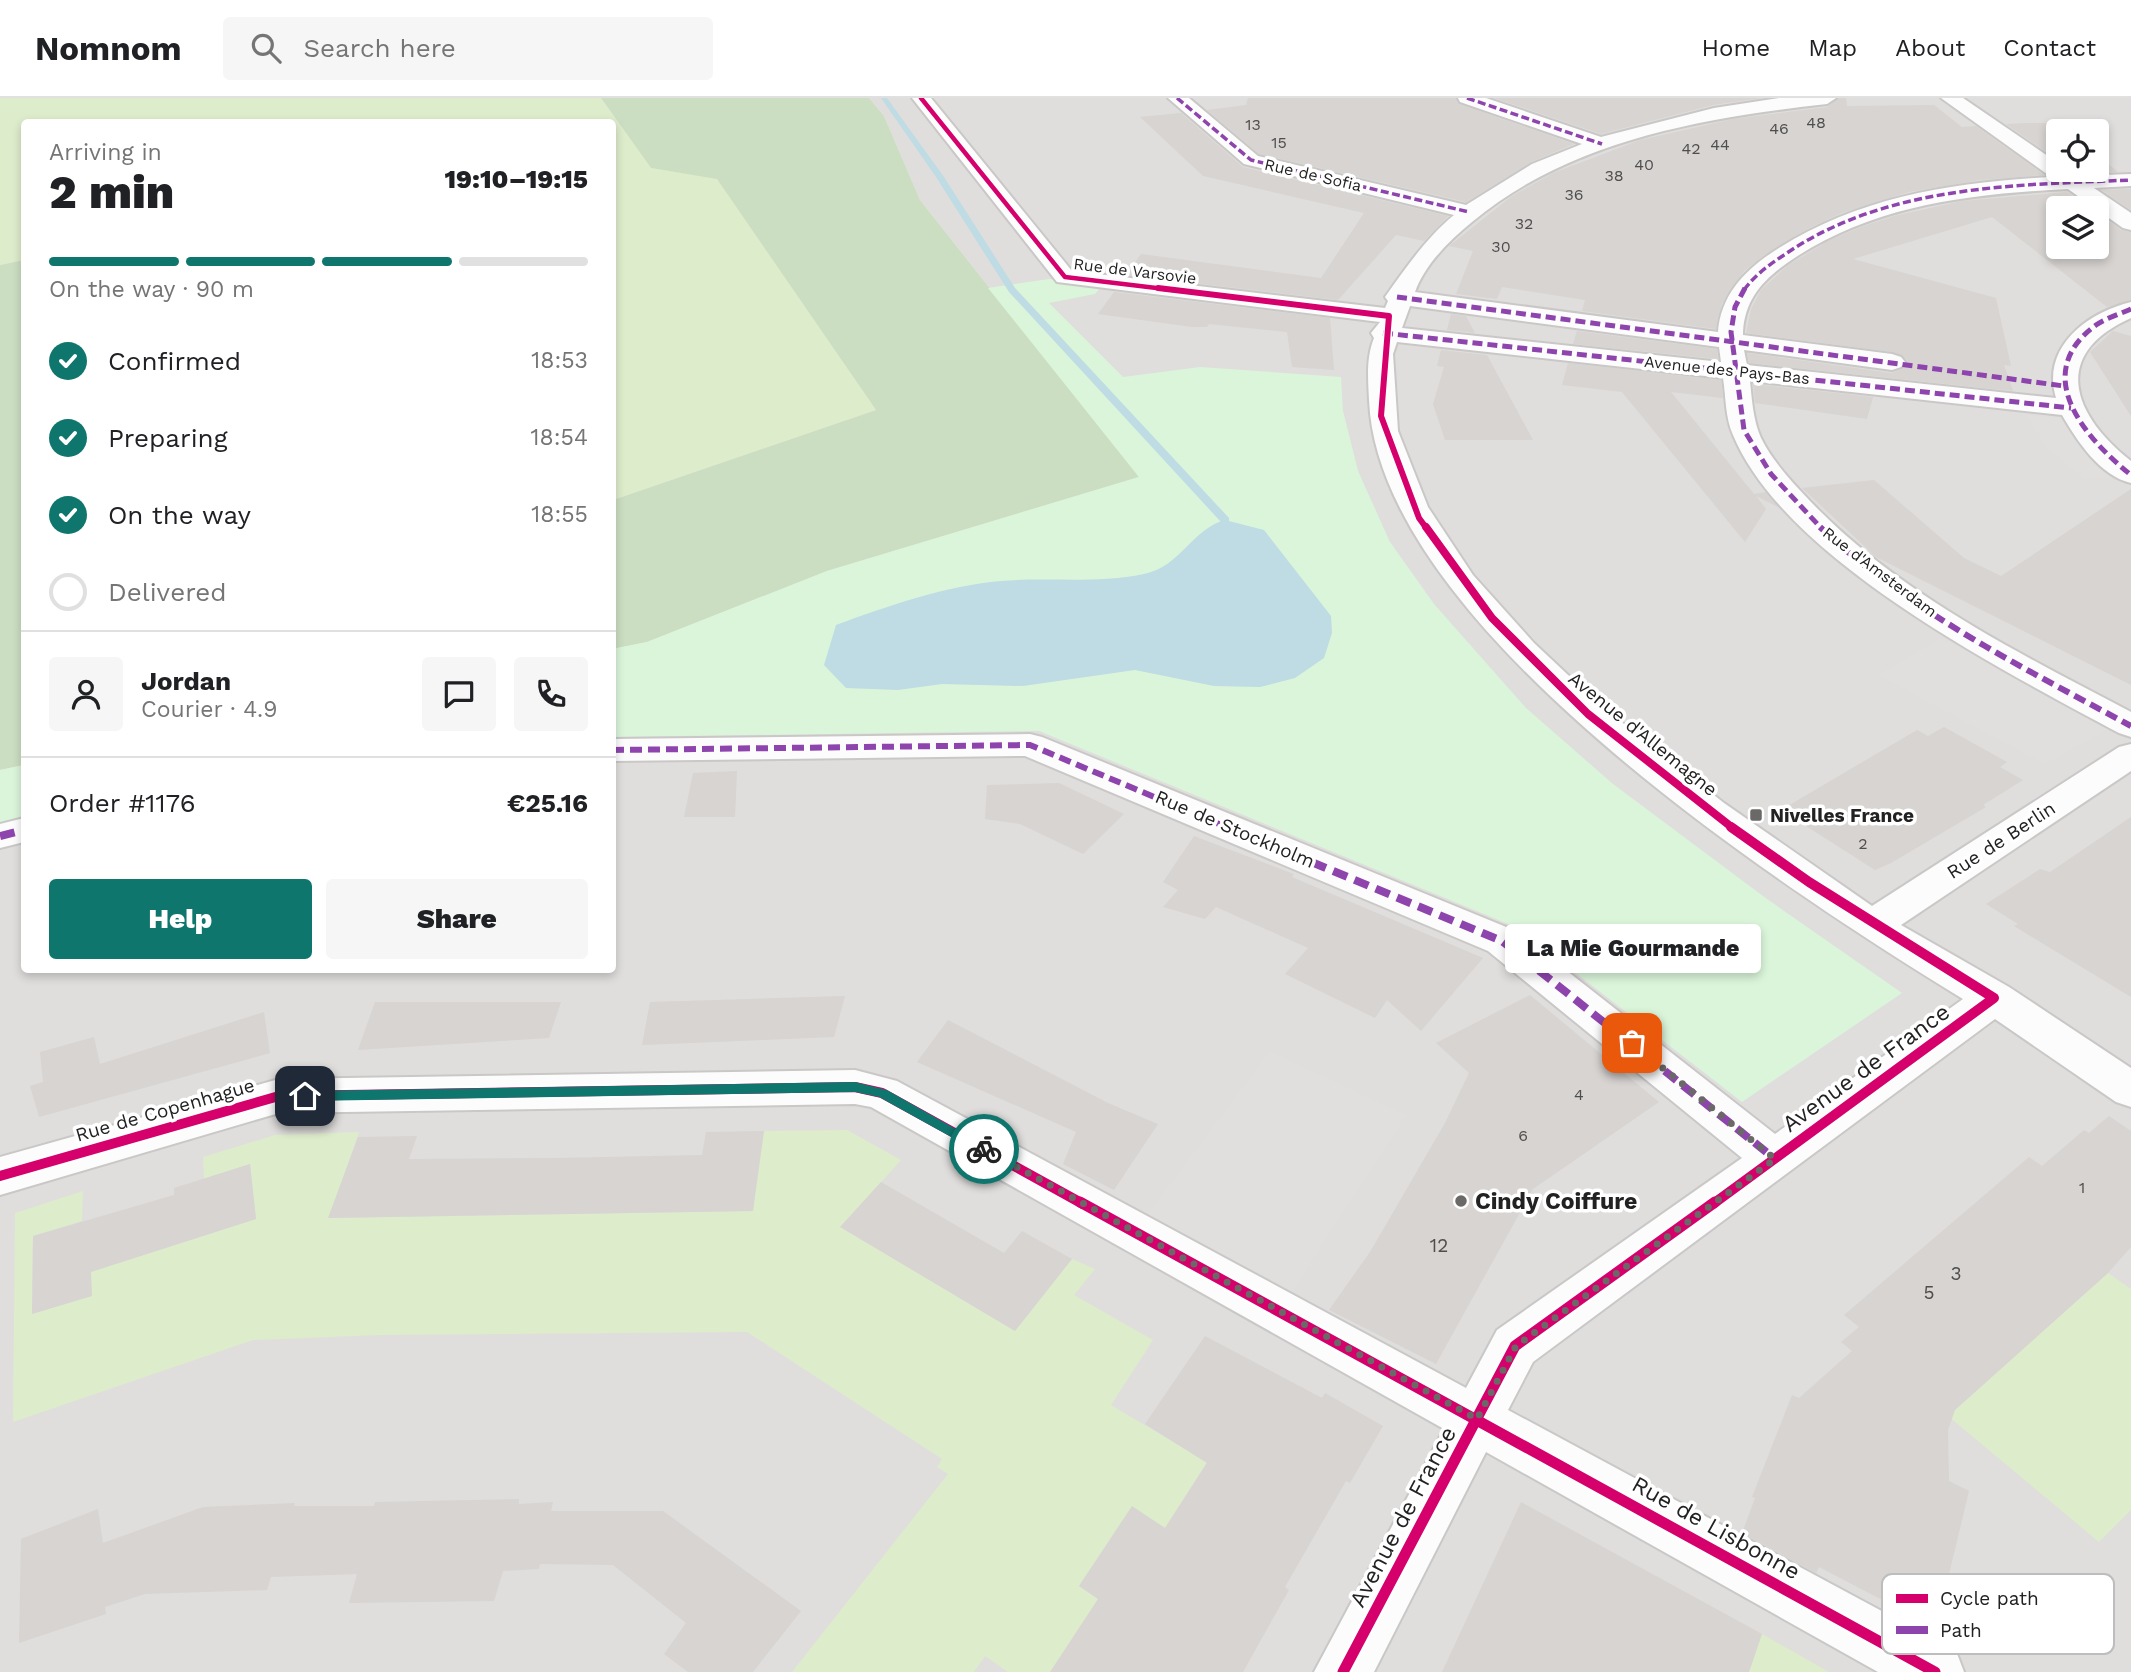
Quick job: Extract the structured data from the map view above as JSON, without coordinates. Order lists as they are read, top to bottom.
{
  "streets": {
    "street": [
      "Rue de Sofia",
      "Rue de Varsovie",
      "Avenue des Pays-Bas",
      "Rue d'Amsterdam",
      "Avenue d'Allemagne",
      "Rue de Stockholm",
      "Rue de Berlin",
      "Avenue de France",
      "Rue de Copenhague",
      "Rue de Lisbonne"
    ]
  },
  "crossings": [
    ["Rue de Sofia", "Avenue d'Allemagne"],
    ["Rue de Varsovie", "Avenue des Pays-Bas"],
    ["Rue de Varsovie", "Avenue d'Allemagne"],
    ["Avenue des Pays-Bas", "Rue d'Amsterdam"],
    ["Avenue des Pays-Bas", "Avenue d'Allemagne"],
    ["Avenue d'Allemagne", "Rue de Berlin"],
    ["Avenue d'Allemagne", "Avenue de France"],
    ["Rue de Stockholm", "Avenue de France"],
    ["Avenue de France", "Rue de Copenhague"],
    ["Avenue de France", "Rue de Lisbonne"],
    ["Rue de Copenhague", "Rue de Lisbonne"]
  ],
  "places": {
    "transit": ["Nivelles France"],
    "other": ["La Mie Gourmande", "Cindy Coiffure"]
  },
  "house_numbers": [
    "48",
    "13",
    "46",
    "15",
    "44",
    "42",
    "40",
    "38",
    "36",
    "32",
    "30",
    "2",
    "4",
    "6",
    "1",
    "12",
    "3",
    "5"
  ],
  "legend": ["Cycle path", "Path"],
  "page": {
    "header": "Nomnom",
    "search": "Search here",
    "nav": [
      "Home",
      "Map",
      "About",
      "Contact"
    ],
    "heading": ["2 min", "Arriving in", "19:10–19:15"],
    "panel": [
      "Jordan",
      "Courier · 4.9",
      "Order #1176",
      "€25.16"
    ],
    "bar": "On the way · 90 m",
    "list": [
      ["Confirmed", "18:53"],
      ["Preparing", "18:54"],
      ["On the way", "18:55"],
      "Delivered"
    ],
    "buttons": ["Help", "Share"],
    "bubble": "La Mie Gourmande"
  }
}
